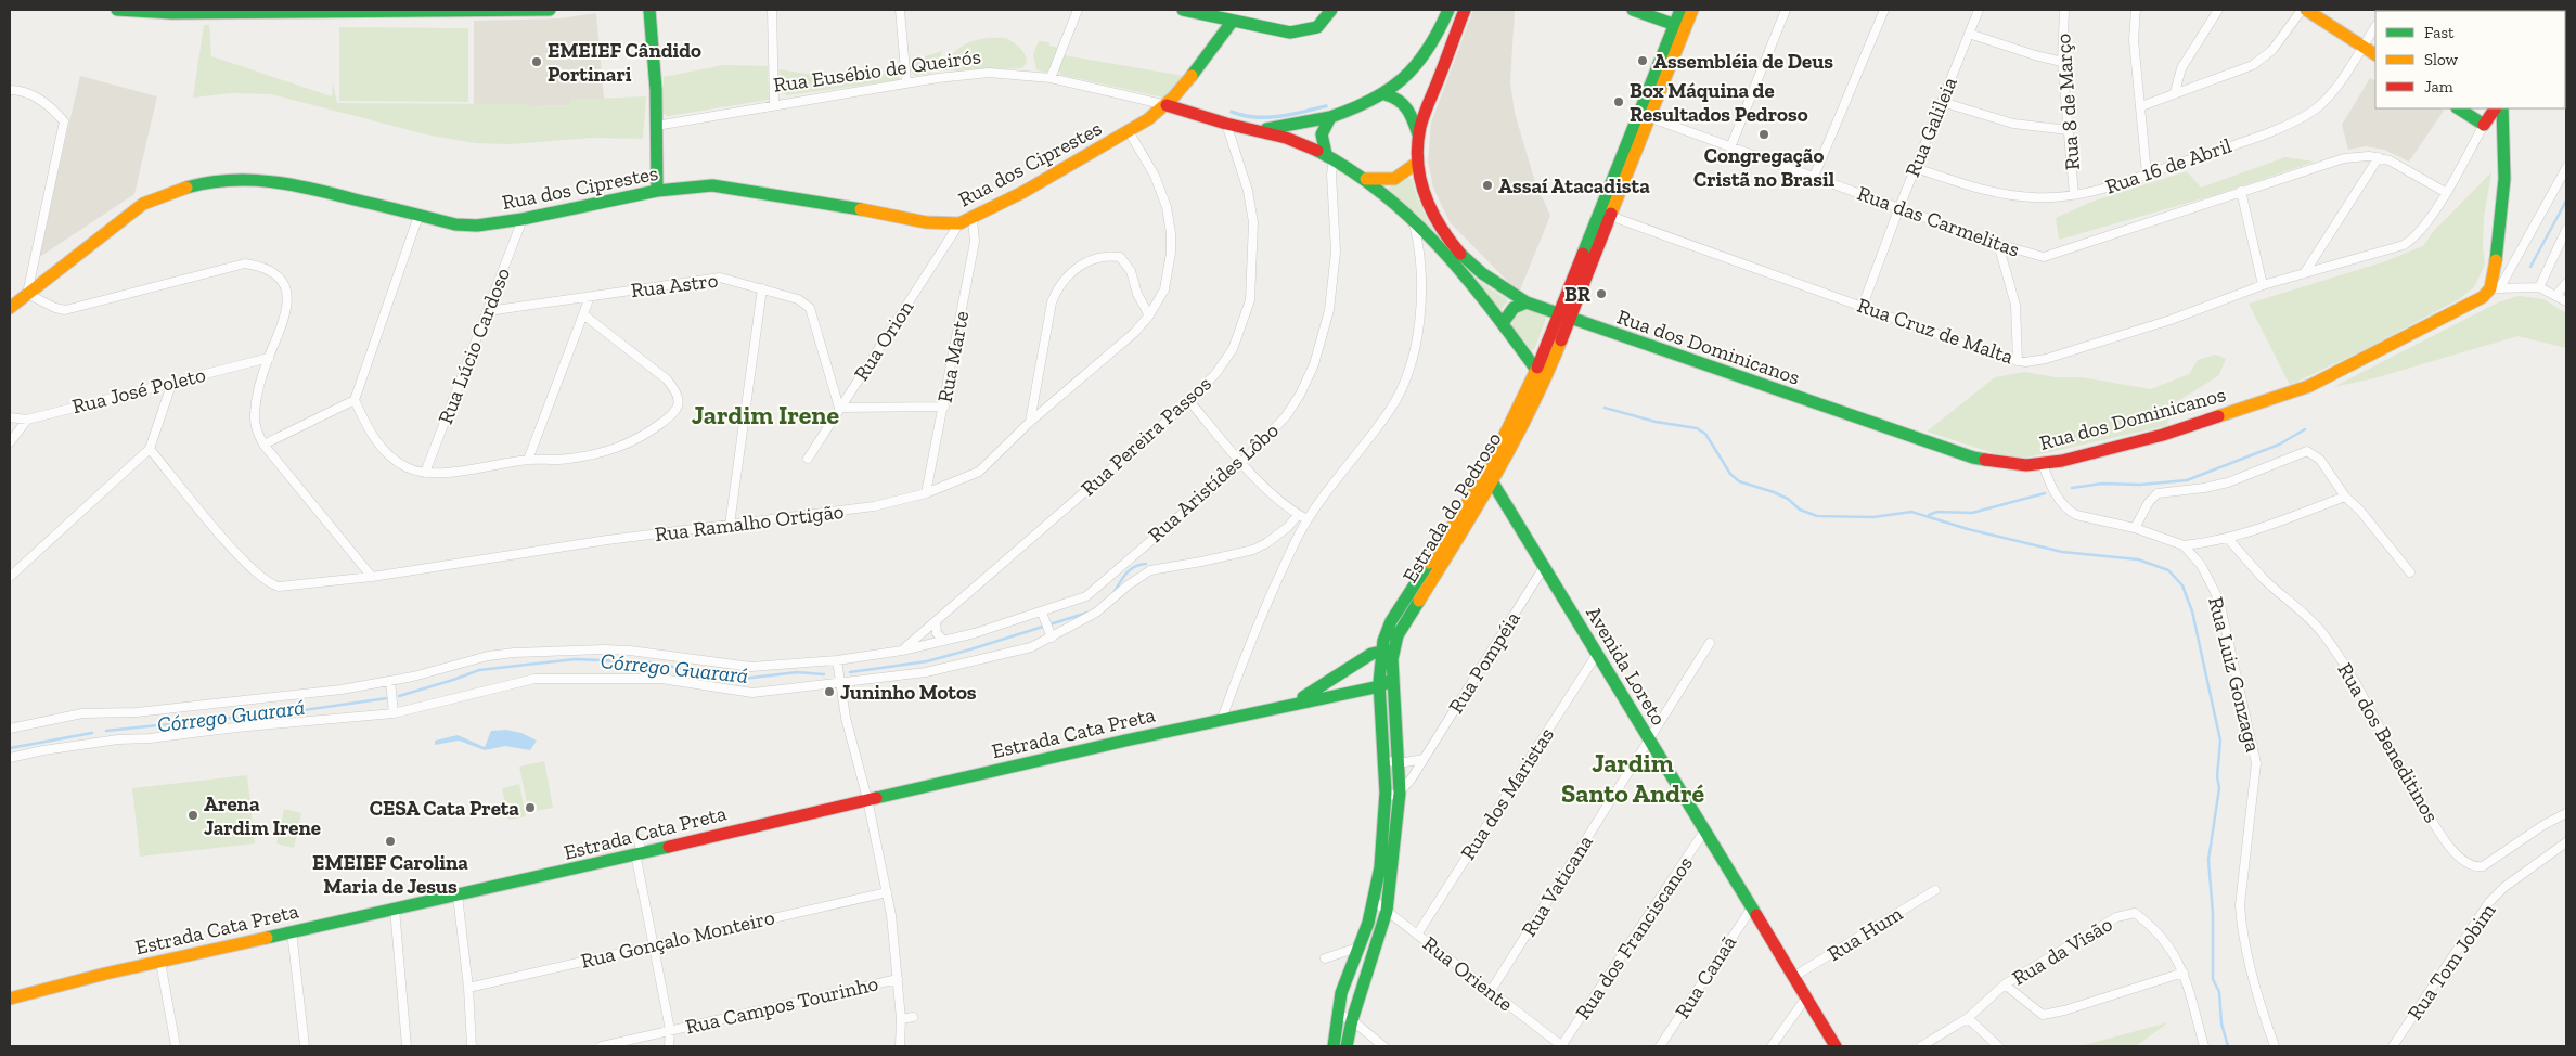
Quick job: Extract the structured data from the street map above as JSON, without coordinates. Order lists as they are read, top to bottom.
{
  "streets": {
    "street": [
      "Rua Eusébio de Queirós",
      "Rua 8 de Março",
      "Rua Galileia",
      "Rua dos Ciprestes",
      "Rua 16 de Abril",
      "Rua das Carmelitas",
      "Rua Astro",
      "Rua Cruz de Malta",
      "Rua Orion",
      "Rua Lúcio Cardoso",
      "Rua dos Dominicanos",
      "Rua Marte",
      "Rua José Poleto",
      "Rua Pereira Passos",
      "Rua Aristídes Lôbo",
      "Estrada do Pedroso",
      "Rua Ramalho Ortigão",
      "Rua Pompéia",
      "Avenida Loreto",
      "Rua Luiz Gonzaga",
      "Estrada Cata Preta",
      "Rua dos Beneditinos",
      "Rua dos Maristas",
      "Rua Vaticana",
      "Rua Hum",
      "Rua dos Franciscanos",
      "Rua Gonçalo Monteiro",
      "Rua da Visão",
      "Rua Tom Jobim",
      "Rua Oriente",
      "Rua Canaã",
      "Rua Campos Tourinho"
    ]
  },
  "crossings": [
    ["Rua Eusébio de Queirós", "Rua dos Ciprestes"],
    ["Rua Eusébio de Queirós", "Rua Pereira Passos"],
    ["Rua Eusébio de Queirós", "Rua Aristídes Lôbo"],
    ["Rua Eusébio de Queirós", "Estrada do Pedroso"],
    ["Rua 8 de Março", "Rua 16 de Abril"],
    ["Rua Galileia", "Rua 16 de Abril"],
    ["Rua Galileia", "Rua das Carmelitas"],
    ["Rua Galileia", "Rua Cruz de Malta"],
    ["Rua dos Ciprestes", "Rua Orion"],
    ["Rua dos Ciprestes", "Rua Lúcio Cardoso"],
    ["Rua dos Ciprestes", "Rua Marte"],
    ["Rua dos Ciprestes", "Rua Ramalho Ortigão"],
    ["Rua das Carmelitas", "Estrada do Pedroso"],
    ["Rua Astro", "Rua Orion"],
    ["Rua Astro", "Rua Lúcio Cardoso"],
    ["Rua Cruz de Malta", "Estrada do Pedroso"],
    ["Rua dos Dominicanos", "Estrada do Pedroso"],
    ["Rua dos Dominicanos", "Rua Luiz Gonzaga"],
    ["Rua Marte", "Rua Ramalho Ortigão"],
    ["Estrada do Pedroso", "Rua Pompéia"],
    ["Estrada do Pedroso", "Avenida Loreto"],
    ["Estrada do Pedroso", "Estrada Cata Preta"],
    ["Estrada do Pedroso", "Rua Oriente"],
    ["Rua Pompéia", "Avenida Loreto"],
    ["Avenida Loreto", "Rua dos Maristas"],
    ["Avenida Loreto", "Rua Vaticana"],
    ["Avenida Loreto", "Rua Hum"],
    ["Avenida Loreto", "Rua dos Franciscanos"],
    ["Avenida Loreto", "Rua Canaã"],
    ["Rua dos Maristas", "Rua Oriente"],
    ["Rua Vaticana", "Rua Oriente"],
    ["Rua dos Franciscanos", "Rua Oriente"]
  ],
  "districts": ["Jardim Irene", "Jardim Santo André"],
  "water": ["Córrego Guarará"],
  "places": [
    "Assembléia de Deus",
    "EMEIEF Cândido Portinari",
    "Box Máquina de Resultados Pedroso",
    "Congregação Cristã no Brasil",
    "Assaí Atacadista",
    "BR",
    "Juninho Motos",
    "CESA Cata Preta",
    "Arena Jardim Irene",
    "EMEIEF Carolina Maria de Jesus"
  ],
  "legend": ["Fast", "Slow", "Jam"]
}
